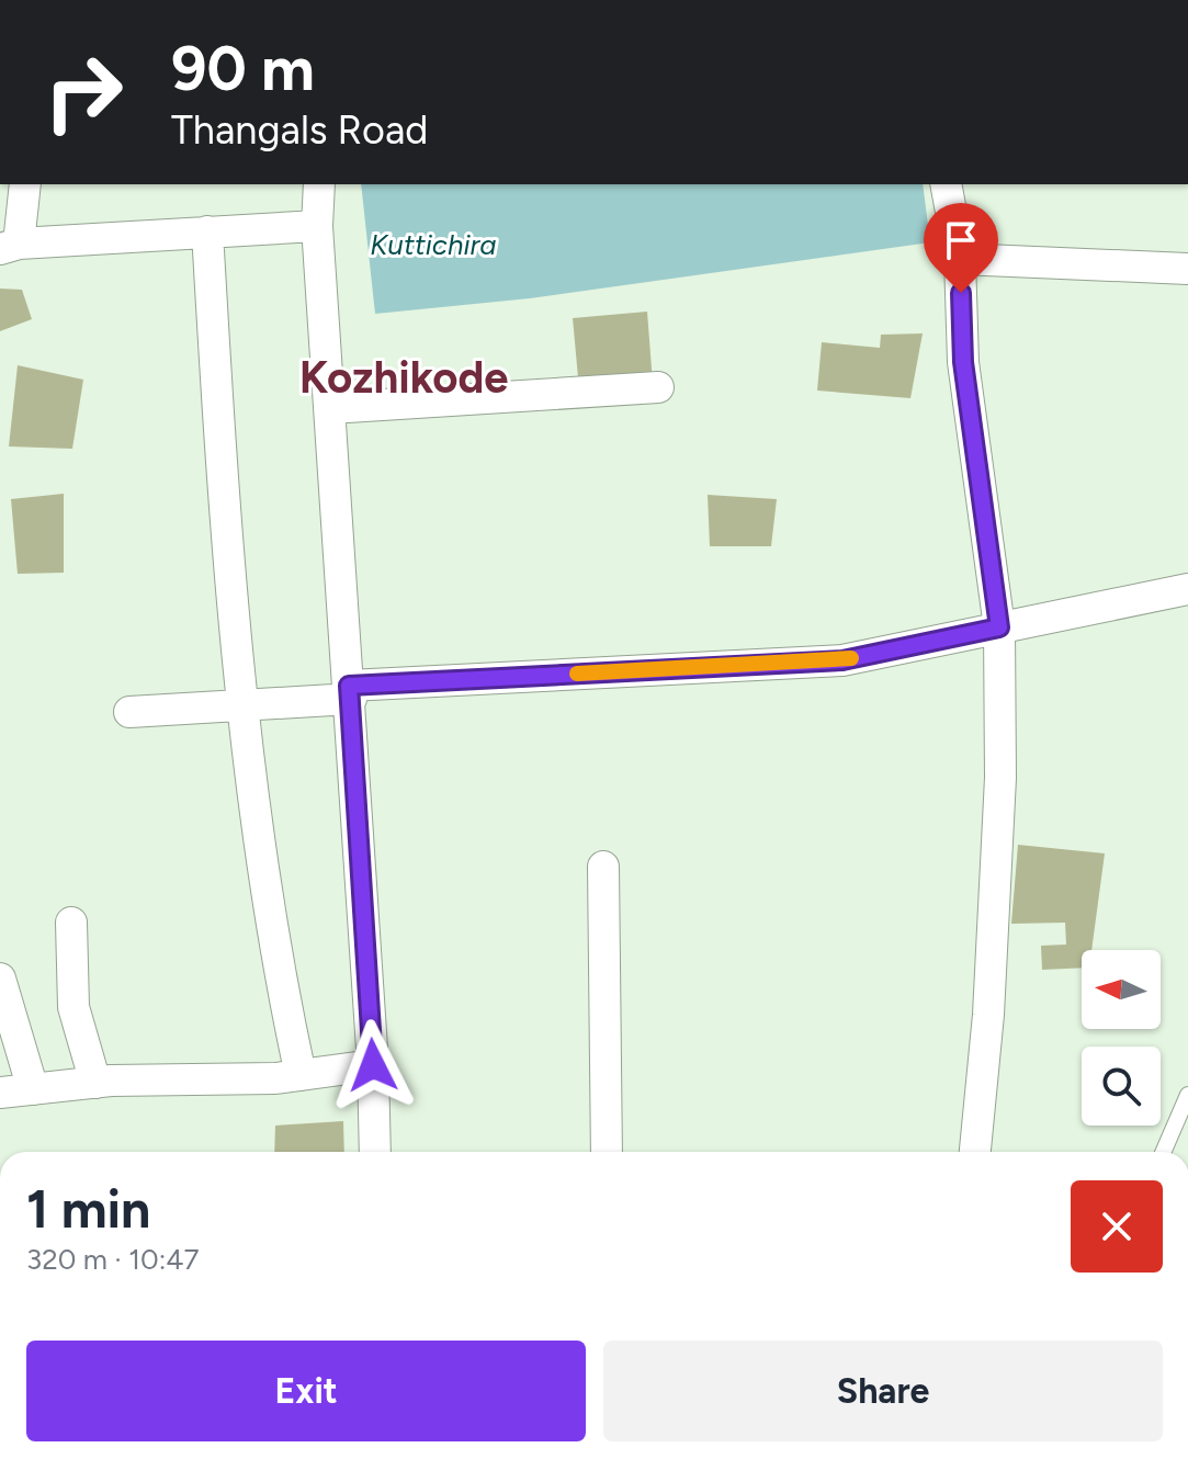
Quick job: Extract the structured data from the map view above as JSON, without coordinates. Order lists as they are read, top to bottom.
{
  "districts": ["Kozhikode"],
  "water": ["Kuttichira"],
  "north": "left",
  "page": {
    "turn": ["90 m", "Thangals Road"],
    "heading": ["1 min", "320 m · 10:47"],
    "buttons": ["Exit", "Share"]
  }
}
